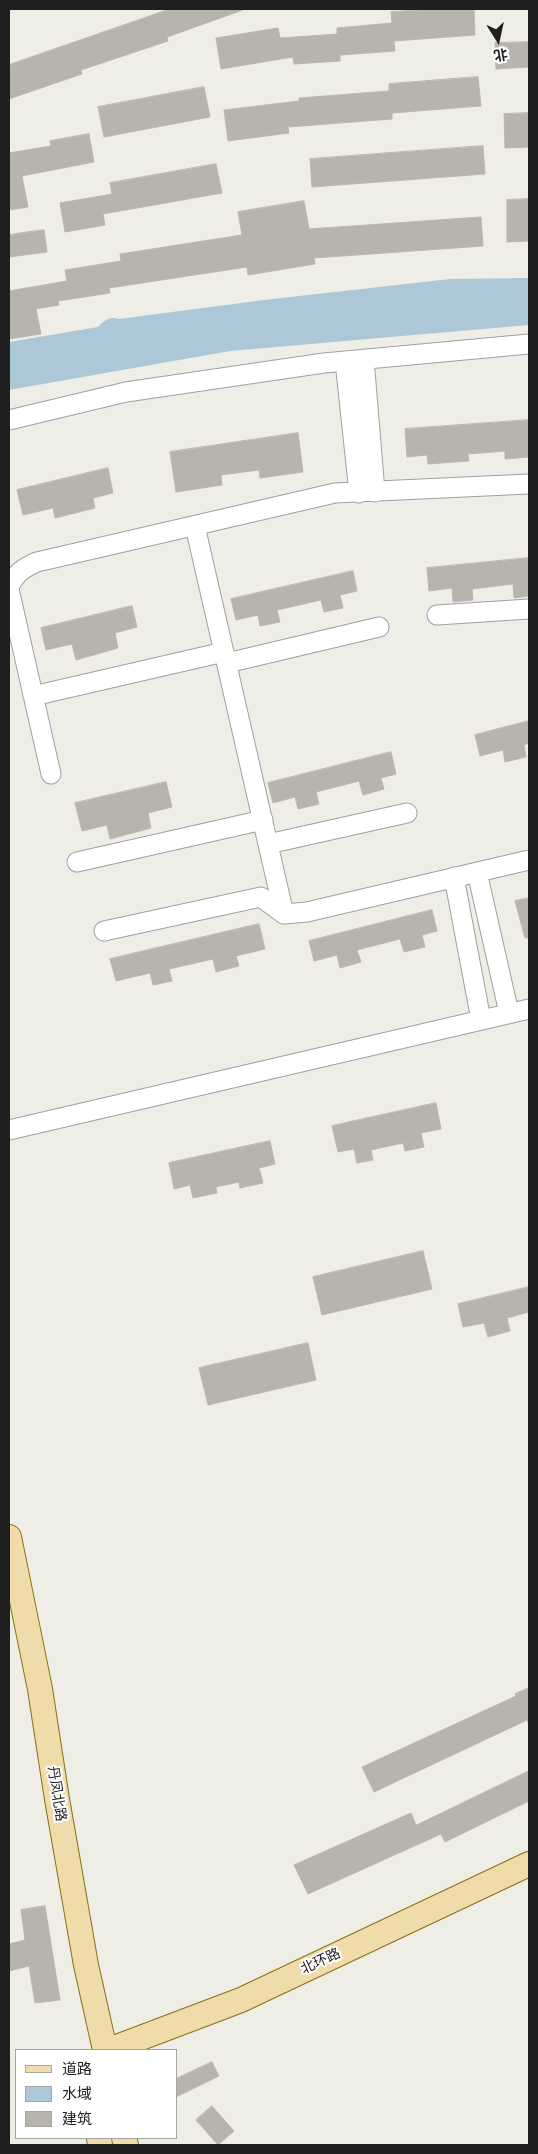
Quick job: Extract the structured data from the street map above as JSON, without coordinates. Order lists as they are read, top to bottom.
{
  "streets": {
    "main road": ["丹凤北路", "北环路"]
  },
  "legend": ["道路", "水域", "建筑"],
  "north": "bottom"
}
